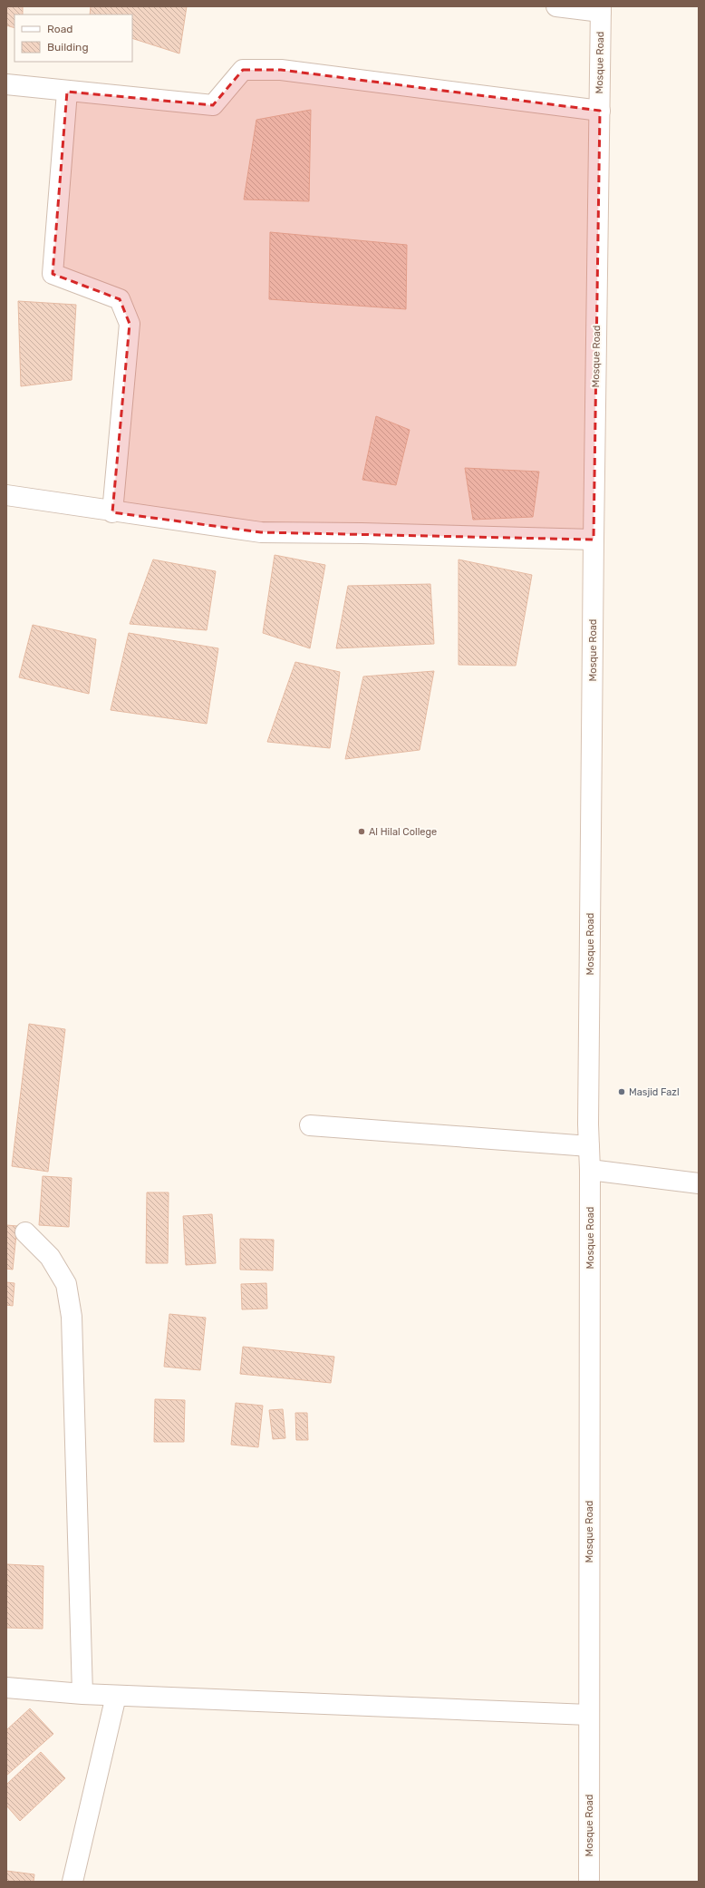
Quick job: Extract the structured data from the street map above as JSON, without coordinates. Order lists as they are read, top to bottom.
{
  "streets": {
    "street": ["Mosque Road"]
  },
  "places": ["Al Hilal College", "Masjid Fazl"],
  "legend": ["Road", "Building"]
}
